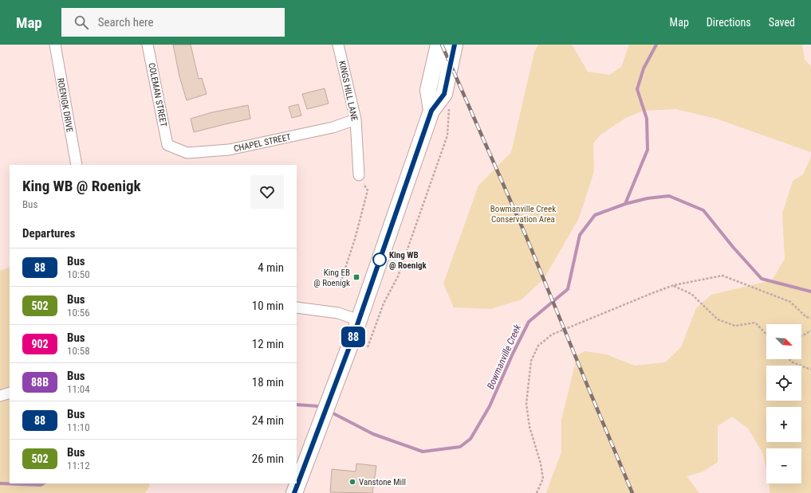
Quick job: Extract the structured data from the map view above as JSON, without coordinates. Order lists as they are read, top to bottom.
{
  "streets": {
    "street": [
      "KINGS HILL LANE",
      "COLEMAN STREET",
      "ROENIGK DRIVE",
      "CHAPEL STREET"
    ]
  },
  "crossings": [
    ["KINGS HILL LANE", "CHAPEL STREET"],
    ["COLEMAN STREET", "CHAPEL STREET"]
  ],
  "water": ["Bowmanville Creek"],
  "parks": ["Bowmanville Creek Conservation Area"],
  "places": {
    "other": ["King WB @ Roenigk", "Vanstone Mill"],
    "transit": ["King EB @ Roenigk"]
  },
  "lines": ["bus line 88"],
  "north": "bottom right",
  "page": {
    "header": "Map",
    "search": "Search here",
    "nav": ["Map", "Directions", "Saved"],
    "on_map": "88",
    "heading": [
      ["King WB @ Roenigk", "Bus"],
      "Departures"
    ],
    "list": [
      {
        "mark": "88",
        "name": "Bus",
        "note": "10:50",
        "value": "4 min"
      },
      {
        "mark": "502",
        "name": "Bus",
        "note": "10:56",
        "value": "10 min"
      },
      {
        "mark": "902",
        "name": "Bus",
        "note": "10:58",
        "value": "12 min"
      },
      {
        "mark": "88B",
        "name": "Bus",
        "note": "11:04",
        "value": "18 min"
      },
      {
        "mark": "88",
        "name": "Bus",
        "note": "11:10",
        "value": "24 min"
      },
      {
        "mark": "502",
        "name": "Bus",
        "note": "11:12",
        "value": "26 min"
      }
    ],
    "map_buttons": ["+", "−"]
  }
}
